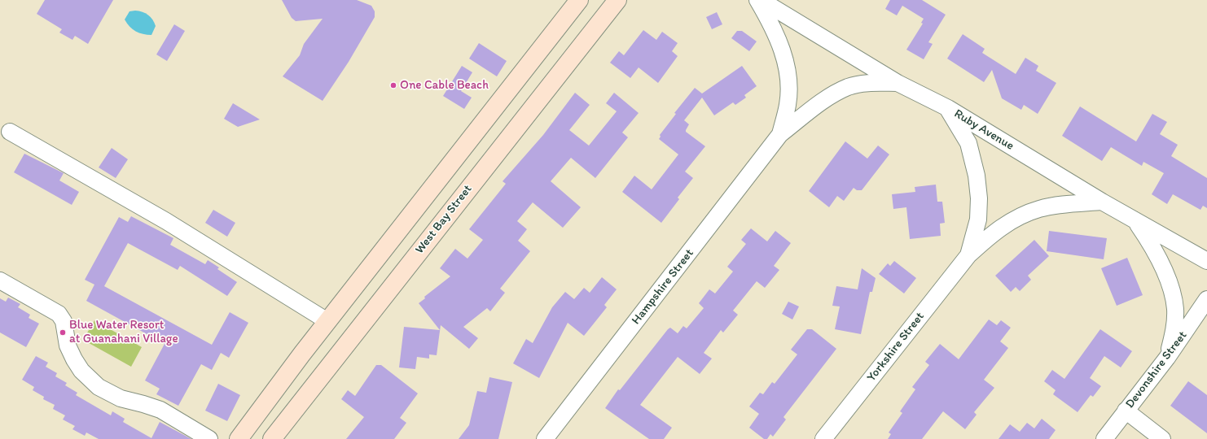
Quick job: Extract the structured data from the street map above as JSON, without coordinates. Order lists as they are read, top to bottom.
{
  "streets": {
    "main road": ["West Bay Street"],
    "street": [
      "Ruby Avenue",
      "Hampshire Street",
      "Yorkshire Street",
      "Devonshire Street"
    ]
  },
  "crossings": [
    ["Ruby Avenue", "Hampshire Street"],
    ["Ruby Avenue", "Yorkshire Street"]
  ],
  "places": ["One Cable Beach", "Blue Water Resort at Guanahani Village"]
}
